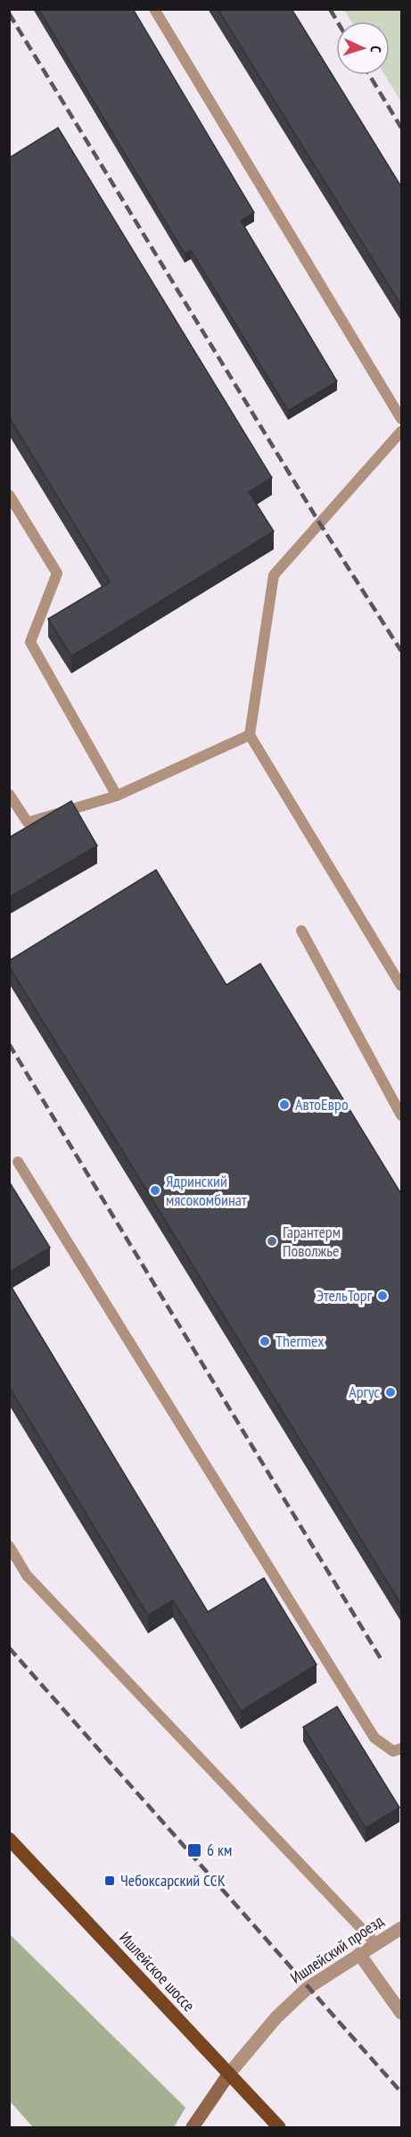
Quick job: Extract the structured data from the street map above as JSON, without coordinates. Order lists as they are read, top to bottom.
{
  "streets": {
    "main road": ["Ишлейское шоссе"],
    "street": ["Ишлейский проезд"]
  },
  "crossings": [
    ["Ишлейский проезд", "Ишлейское шоссе"]
  ],
  "places": {
    "other": [
      "АвтоЕвро",
      "Ядринский мясокомбинат",
      "Гарантерм Поволжье",
      "ЭтельТорг",
      "Thermex",
      "Аргус"
    ],
    "transit": ["6 км", "Чебоксарский ССК"]
  },
  "north": "right"
}
